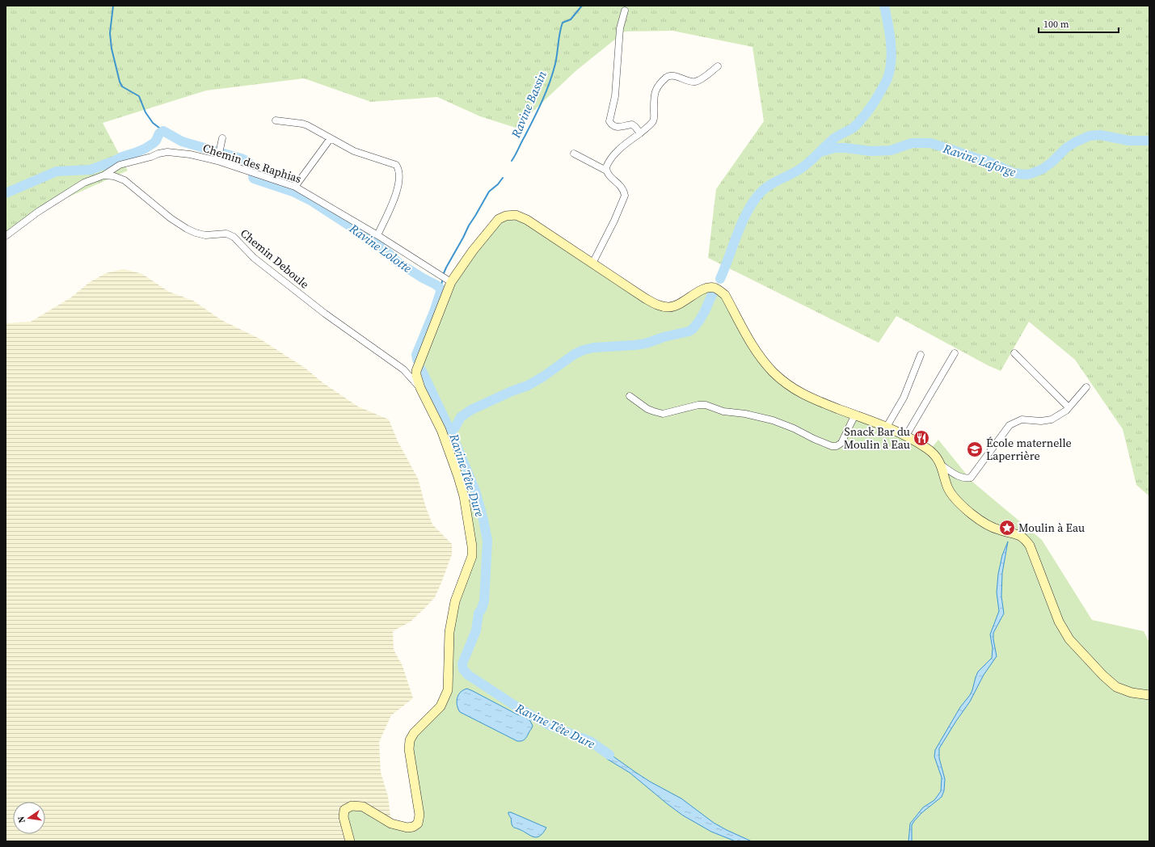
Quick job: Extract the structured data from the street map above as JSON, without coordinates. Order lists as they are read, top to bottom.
{
  "streets": {
    "street": ["Chemin des Raphias", "Chemin Deboule"]
  },
  "crossings": [
    ["Chemin des Raphias", "Chemin Deboule"]
  ],
  "water": [
    "Ravine Bassin",
    "Ravine Laforge",
    "Ravine Lolotte",
    "Ravine Tête Dure"
  ],
  "places": {
    "restaurant": ["Snack Bar du Moulin à Eau"],
    "school or university": ["École maternelle Laperrière"],
    "place": ["Moulin à Eau"]
  },
  "scale_bar": "100 m",
  "north": "left"
}
